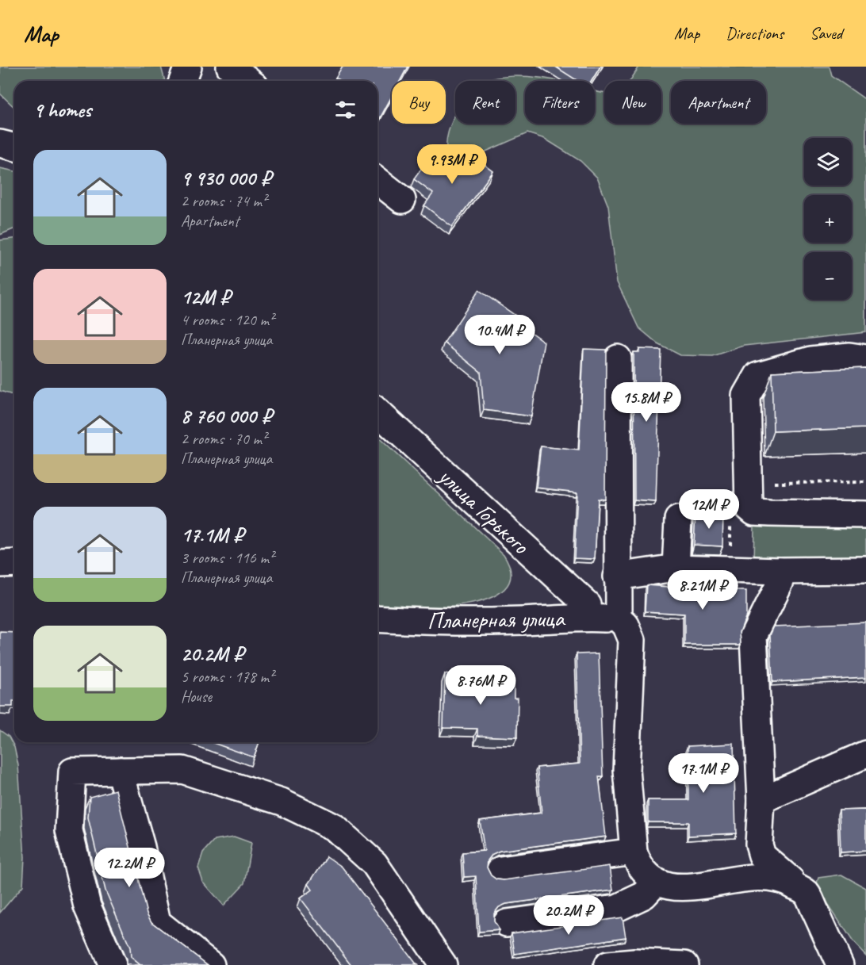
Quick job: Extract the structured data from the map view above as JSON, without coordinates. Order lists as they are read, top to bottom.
{
  "streets": {
    "street": ["улица Горького", "Планерная улица"]
  },
  "crossings": [
    ["улица Горького", "Планерная улица"]
  ],
  "page": {
    "header": "Map",
    "nav": ["Map", "Directions", "Saved"],
    "chip": [
      "Buy",
      "Rent",
      "Filters",
      "New",
      "Apartment"
    ],
    "heading": "9 homes",
    "map_buttons": ["+", "−"],
    "list": [
      {
        "name": "9 930 000 ₽",
        "note": "2 rooms · 74 m² · Apartment"
      },
      {
        "name": "12M ₽",
        "note": "4 rooms · 120 m² · Планерная улица"
      },
      {
        "name": "8 760 000 ₽",
        "note": "2 rooms · 70 m² · Планерная улица"
      },
      {
        "name": "17.1M ₽",
        "note": "3 rooms · 116 m² · Планерная улица"
      },
      {
        "name": "20.2M ₽",
        "note": "5 rooms · 178 m² · House"
      }
    ],
    "price": [
      "9.93M ₽",
      "10.4M ₽",
      "15.8M ₽",
      "12M ₽",
      "8.21M ₽",
      "8.76M ₽",
      "17.1M ₽",
      "12.2M ₽",
      "20.2M ₽"
    ]
  }
}
